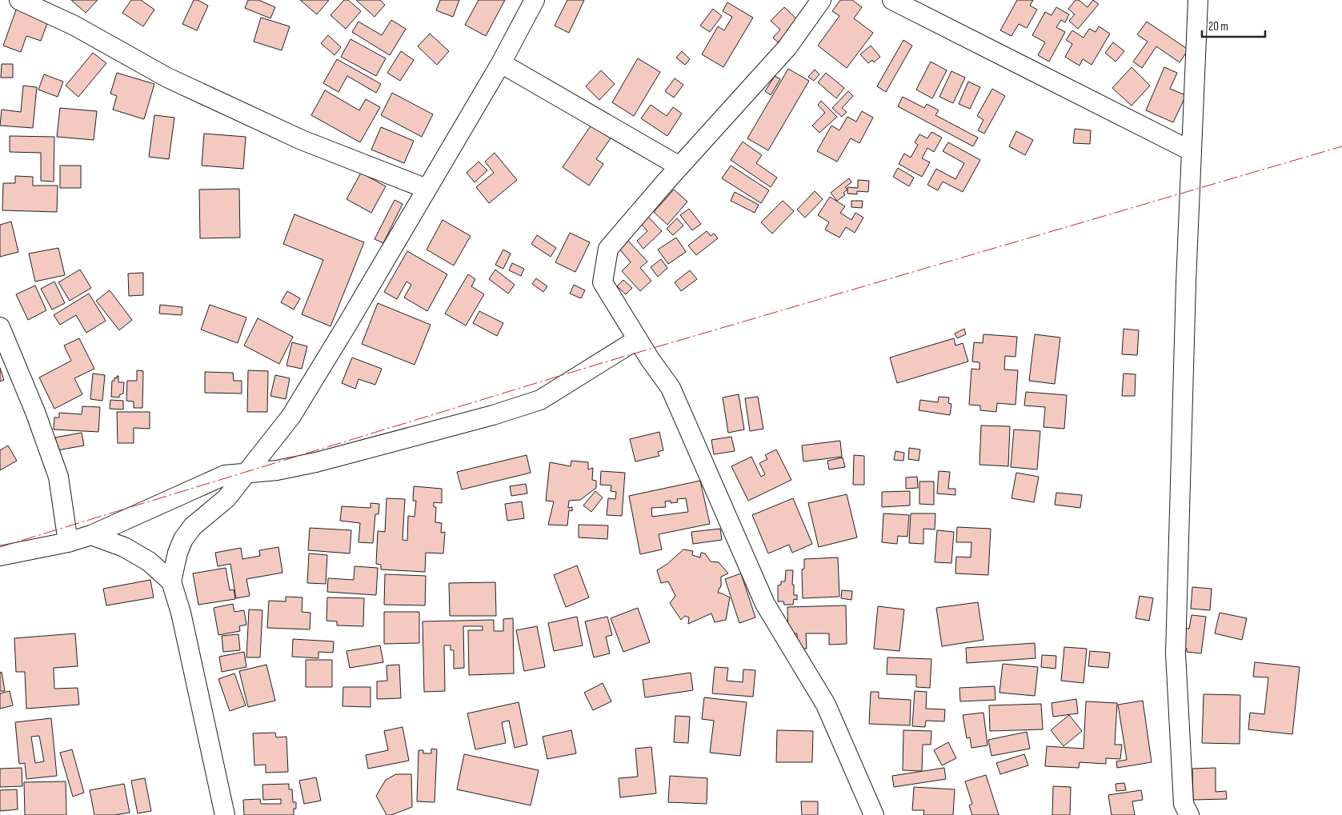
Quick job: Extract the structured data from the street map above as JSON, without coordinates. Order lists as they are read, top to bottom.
{
  "scale_bar": "20 m"
}
